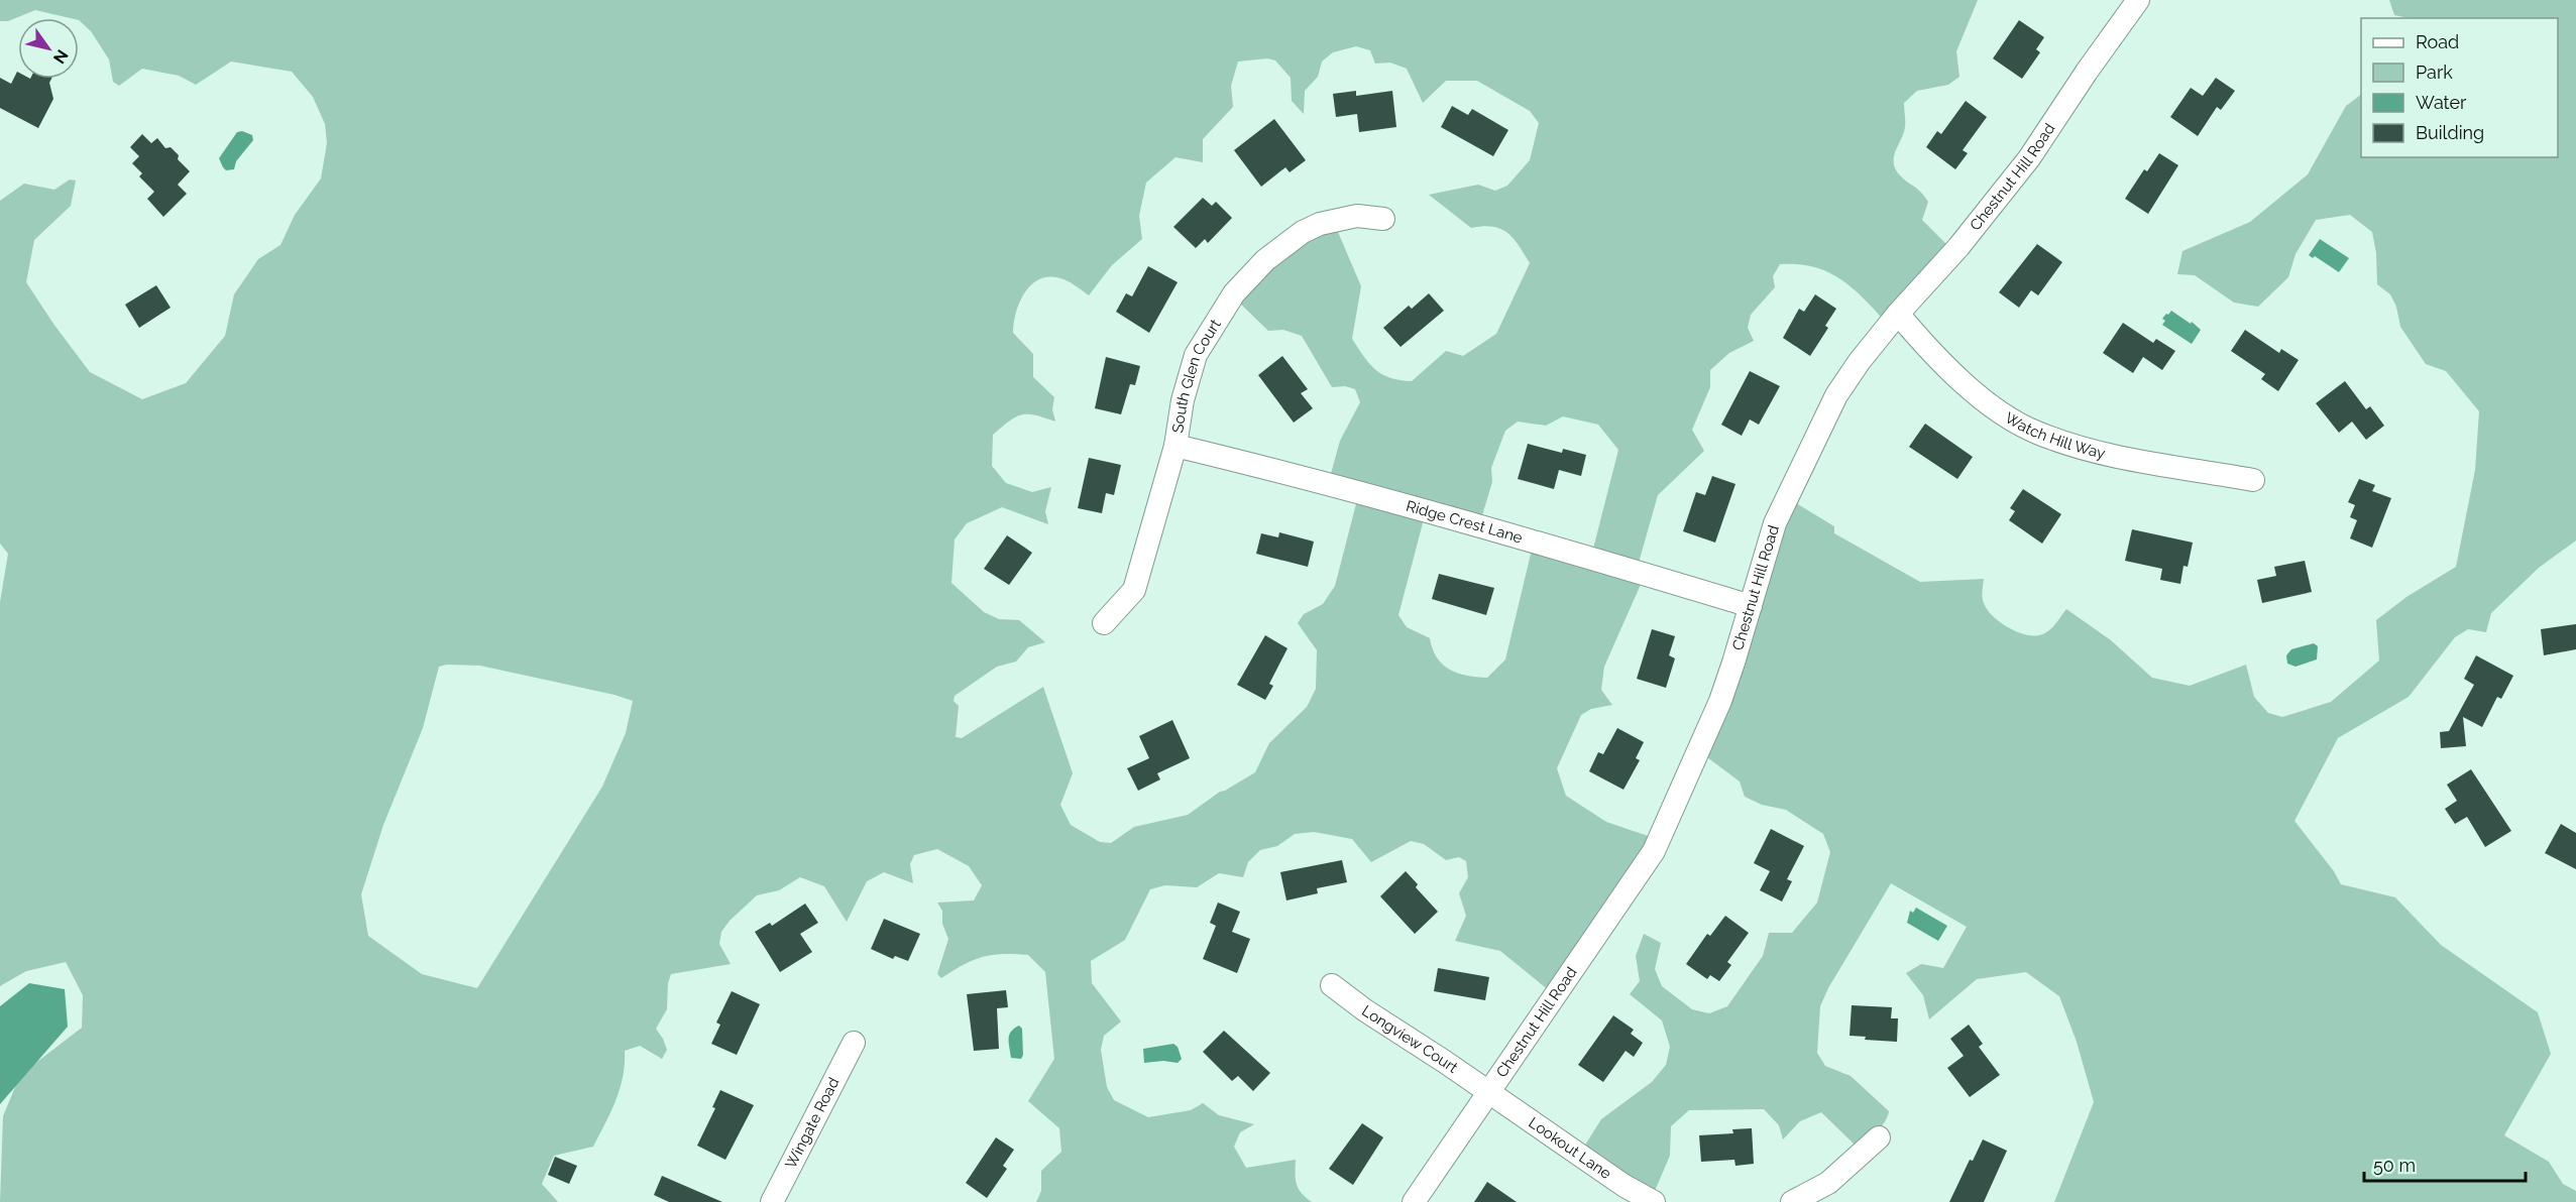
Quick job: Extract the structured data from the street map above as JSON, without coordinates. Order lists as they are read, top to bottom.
{
  "streets": {
    "street": [
      "Chestnut Hill Road",
      "South Glen Court",
      "Watch Hill Way",
      "Ridge Crest Lane",
      "Longview Court",
      "Wingate Road",
      "Lookout Lane"
    ]
  },
  "crossings": [
    ["Chestnut Hill Road", "Watch Hill Way"],
    ["Chestnut Hill Road", "Ridge Crest Lane"],
    ["Chestnut Hill Road", "Longview Court"],
    ["Chestnut Hill Road", "Lookout Lane"],
    ["South Glen Court", "Ridge Crest Lane"],
    ["Longview Court", "Lookout Lane"]
  ],
  "legend": [
    "Road",
    "Park",
    "Water",
    "Building"
  ],
  "scale_bar": "50 m",
  "north": "bottom right"
}
